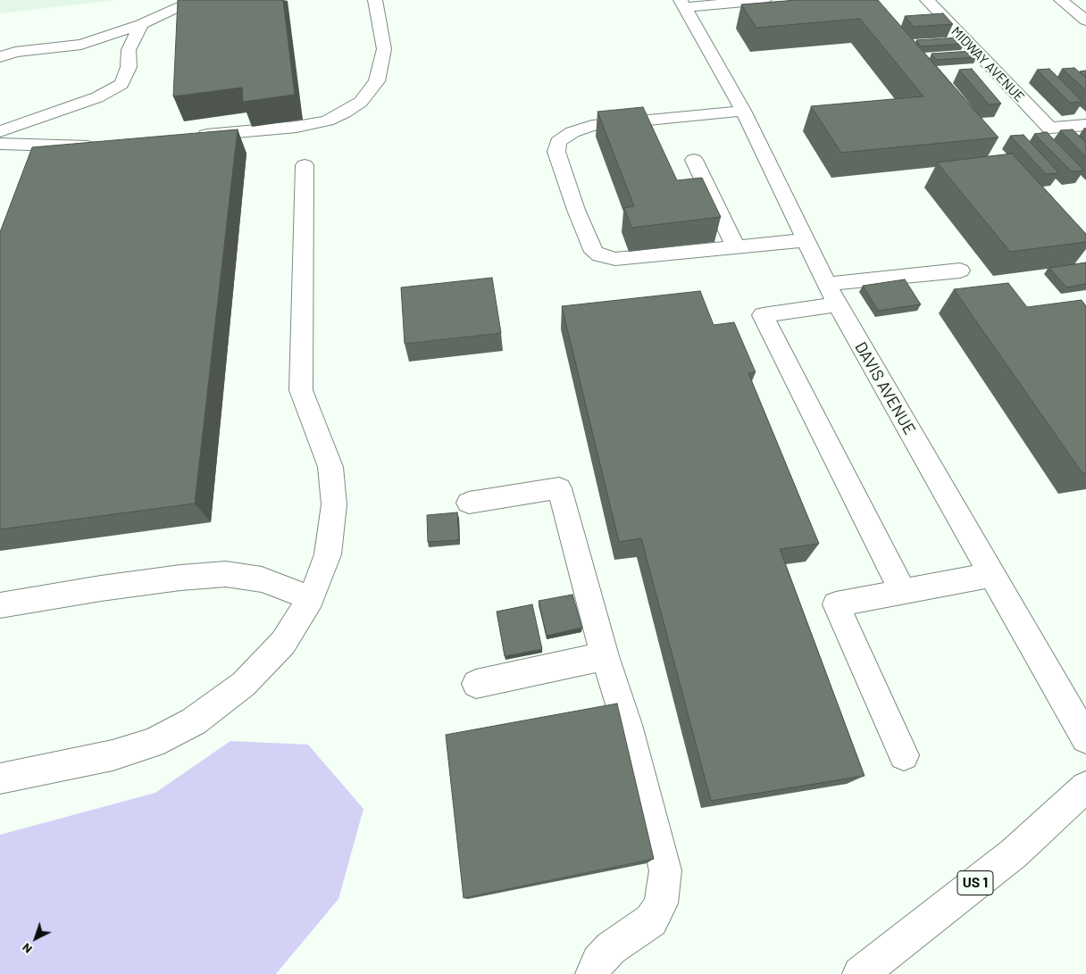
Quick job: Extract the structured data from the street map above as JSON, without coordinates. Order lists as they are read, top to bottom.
{
  "streets": {
    "street": ["MIDWAY AVENUE", "DAVIS AVENUE", "US 1"]
  },
  "north": "bottom left"
}
